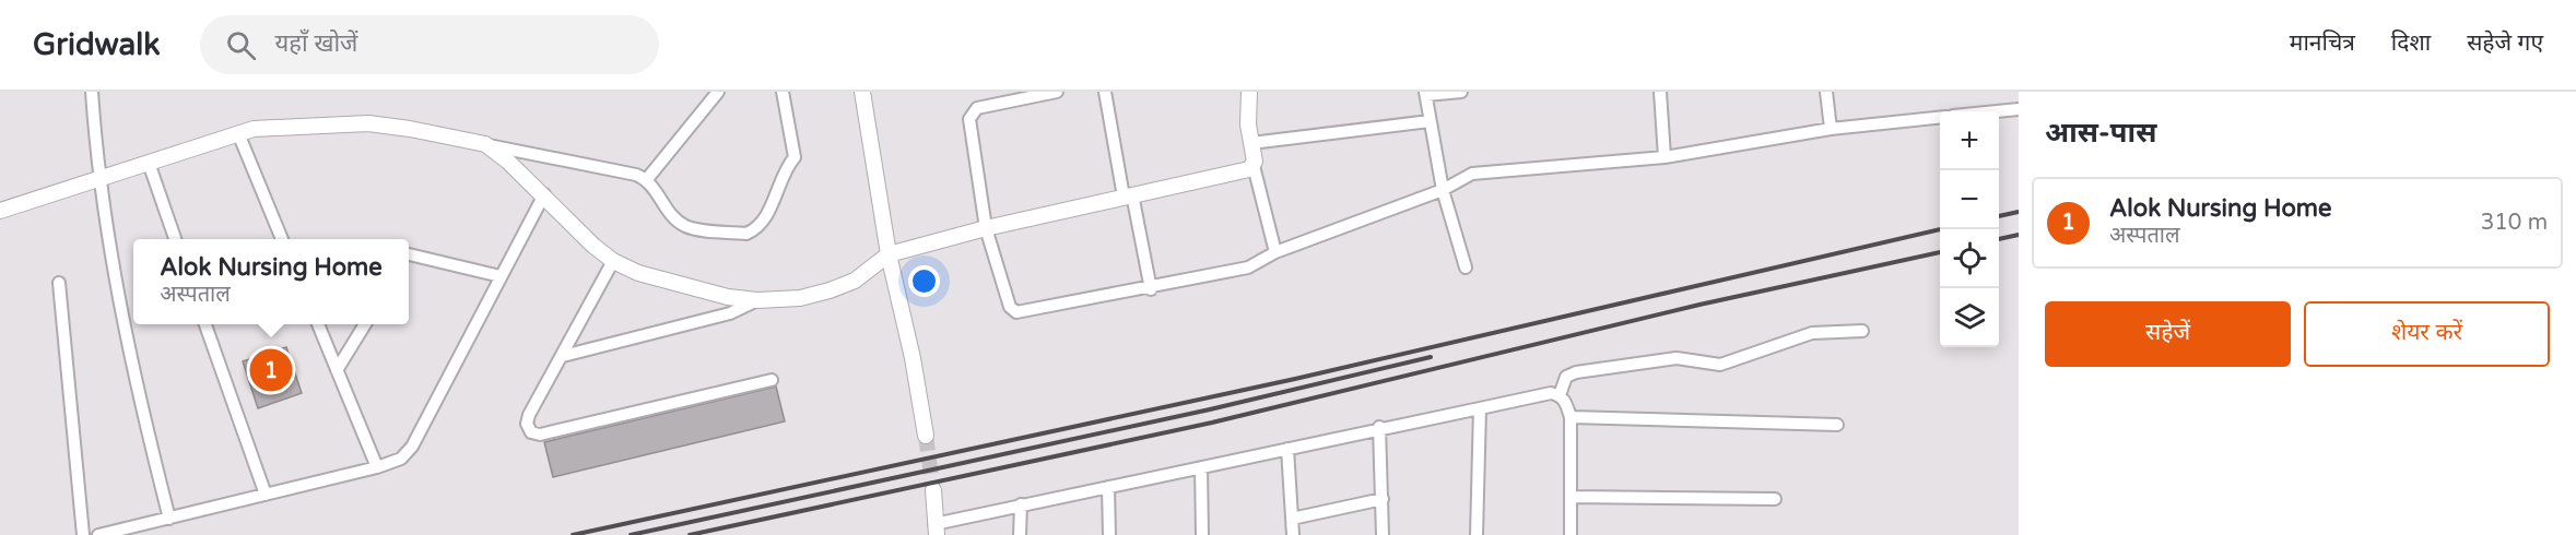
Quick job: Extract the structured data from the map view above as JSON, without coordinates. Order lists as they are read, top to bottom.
{
  "page": {
    "header": "Gridwalk",
    "search": "यहाँ खोजें",
    "nav": ["मानचित्र", "दिशा", "सहेजे गए"],
    "heading": "आस-पास",
    "map_buttons": ["+", "−"],
    "list": [
      {
        "mark": "1",
        "name": "Alok Nursing Home",
        "note": "अस्पताल",
        "value": "310 m"
      }
    ],
    "popup": ["Alok Nursing Home", "अस्पताल"],
    "buttons": ["सहेजें", "शेयर करें"],
    "pins": "1"
  }
}
